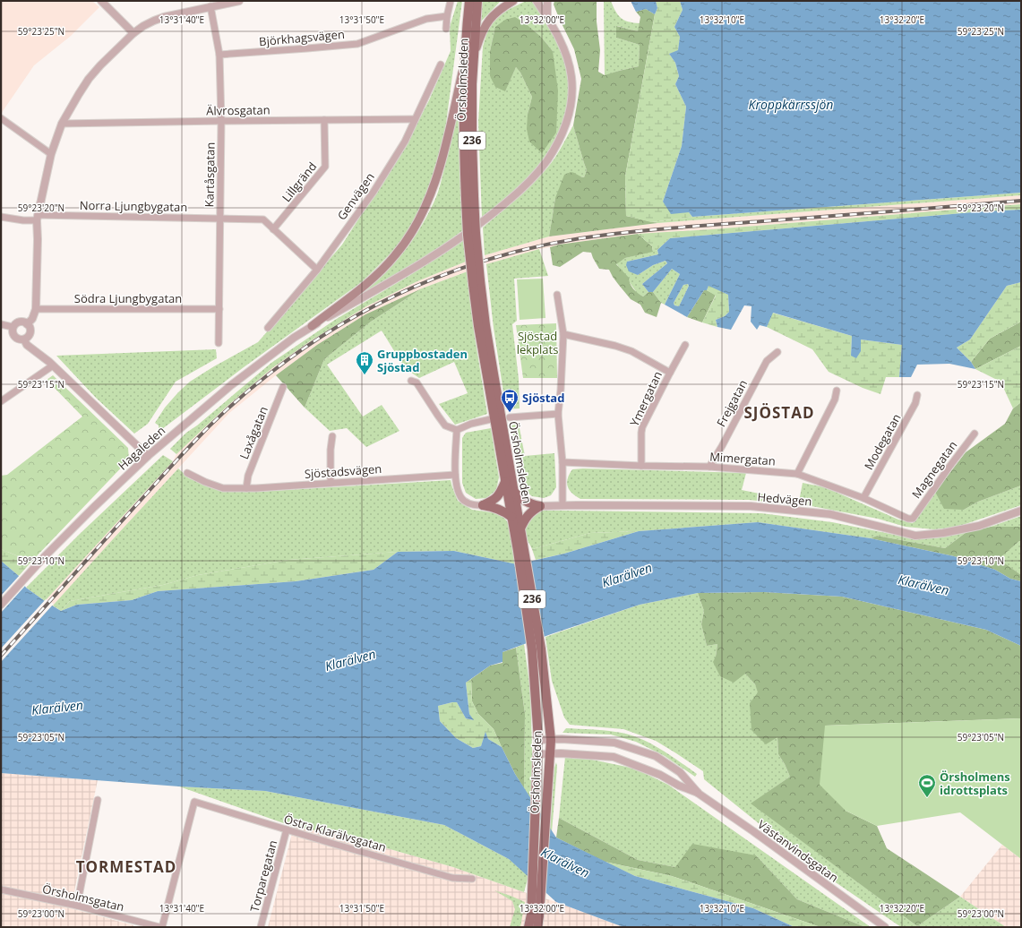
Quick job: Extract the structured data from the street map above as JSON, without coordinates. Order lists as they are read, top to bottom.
{
  "streets": {
    "main road": ["Örsholmsleden", "236"],
    "street": [
      "Björkhagsvägen",
      "Älvrosgatan",
      "Kartåsgatan",
      "Lillgränd",
      "Genvägen",
      "Norra Ljungbygatan",
      "Södra Ljungbygatan",
      "Ymergatan",
      "Frejgatan",
      "Laxågatan",
      "Modegatan",
      "Hagaleden",
      "Mimergatan",
      "Magnegatan",
      "Sjöstadsvägen",
      "Hedvägen",
      "Östra Klarälvsgatan",
      "Västanvindsgatan",
      "Torparegatan",
      "Örsholmsgatan"
    ]
  },
  "crossings": [
    ["Björkhagsvägen", "Kartåsgatan"],
    ["Örsholmsleden", "Västanvindsgatan"],
    ["Älvrosgatan", "Kartåsgatan"],
    ["Älvrosgatan", "Lillgränd"],
    ["Älvrosgatan", "Genvägen"],
    ["Kartåsgatan", "Norra Ljungbygatan"],
    ["Kartåsgatan", "Södra Ljungbygatan"],
    ["Lillgränd", "Norra Ljungbygatan"],
    ["Genvägen", "Norra Ljungbygatan"],
    ["Ymergatan", "Mimergatan"],
    ["Frejgatan", "Mimergatan"],
    ["Laxågatan", "Sjöstadsvägen"],
    ["Modegatan", "Mimergatan"],
    ["Mimergatan", "Magnegatan"],
    ["Östra Klarälvsgatan", "Torparegatan"],
    ["Östra Klarälvsgatan", "Örsholmsgatan"]
  ],
  "districts": ["SJÖSTAD", "TORMESTAD"],
  "water": ["Kroppkärrssjön", "Klarälven"],
  "parks": ["Sjöstad lekplats"],
  "places": {
    "building": ["Gruppbostaden Sjöstad"],
    "bus stop": ["Sjöstad"],
    "sports": ["Örsholmens idrottsplats"]
  },
  "coordinates": [
    "13°31'40\"E",
    "13°31'50\"E",
    "13°32'00\"E",
    "13°32'10\"E",
    "13°32'20\"E",
    "59°23'25\"N",
    "59°23'20\"N",
    "59°23'15\"N",
    "59°23'10\"N",
    "59°23'05\"N",
    "59°23'00\"N"
  ]
}
